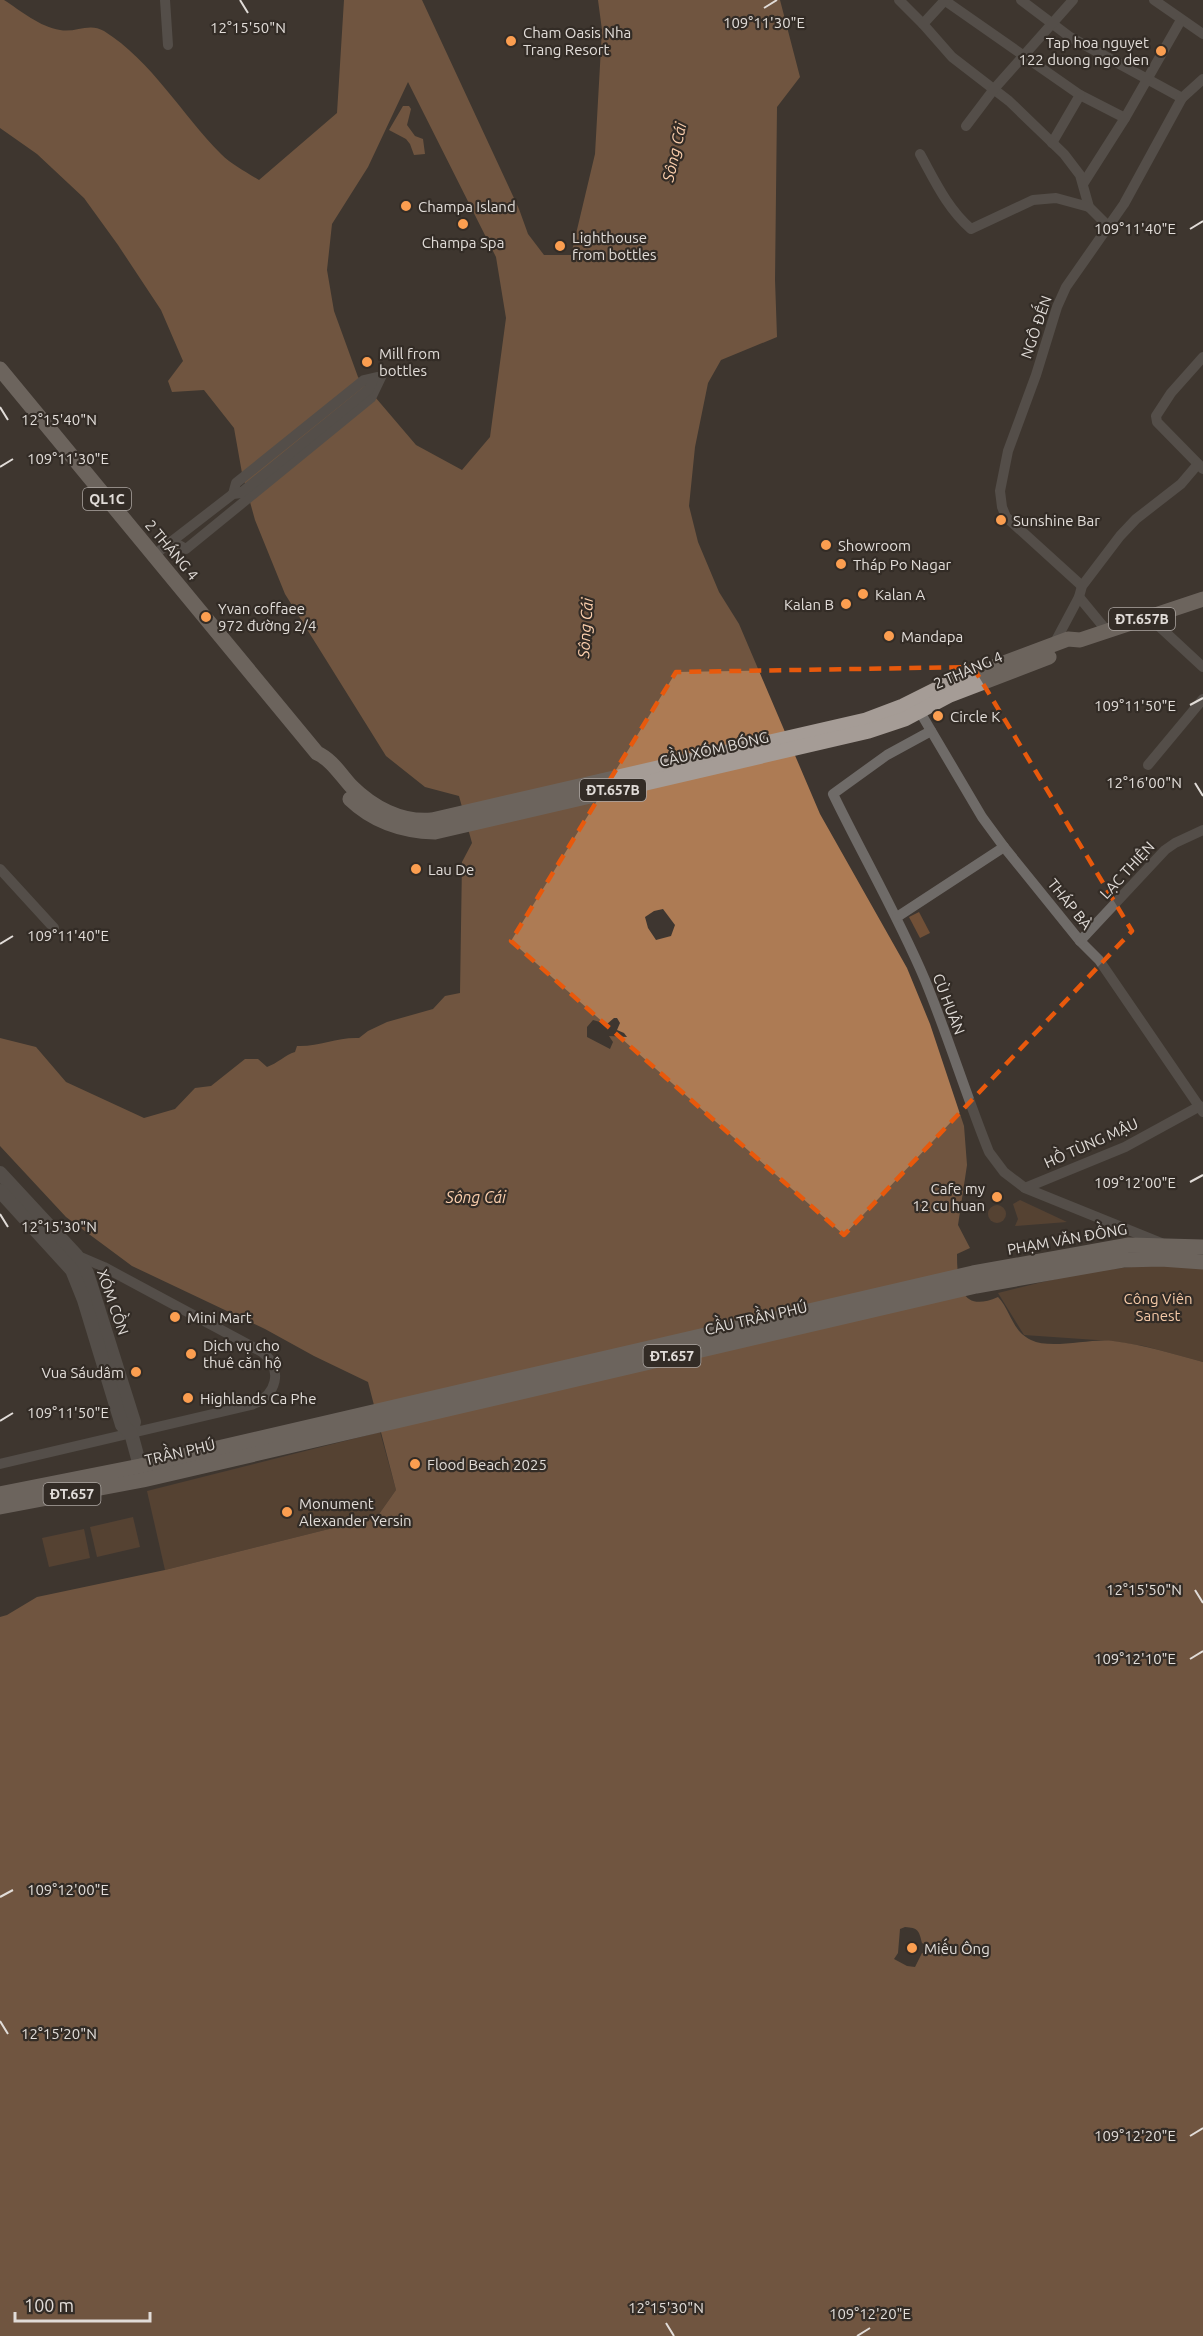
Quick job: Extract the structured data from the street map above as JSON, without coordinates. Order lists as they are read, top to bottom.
{
  "streets": {
    "main road": [
      "QL1C",
      "2 THÁNG 4",
      "ĐT.657B",
      "CẦU XÓM BÓNG",
      "PHẠM VĂN ĐỒNG",
      "CẦU TRẦN PHÚ",
      "ĐT.657",
      "TRẦN PHÚ"
    ],
    "street": [
      "NGÔ ĐẾN",
      "LẠC THIỆN",
      "THÁP BÀ",
      "CÙ HUÂN",
      "HỒ TÙNG MẬU",
      "XÓM CỒN"
    ]
  },
  "crossings": [
    ["NGÔ ĐẾN", "2 THÁNG 4"],
    ["2 THÁNG 4", "CẦU XÓM BÓNG"],
    ["2 THÁNG 4", "THÁP BÀ"],
    ["LẠC THIỆN", "THÁP BÀ"],
    ["THÁP BÀ", "CÙ HUÂN"],
    ["THÁP BÀ", "HỒ TÙNG MẬU"],
    ["CÙ HUÂN", "HỒ TÙNG MẬU"],
    ["CÙ HUÂN", "PHẠM VĂN ĐỒNG"],
    ["PHẠM VĂN ĐỒNG", "CẦU TRẦN PHÚ"],
    ["XÓM CỒN", "TRẦN PHÚ"],
    ["CẦU TRẦN PHÚ", "TRẦN PHÚ"]
  ],
  "water": ["Sông Cái"],
  "parks": ["Công Viên Sanest"],
  "places": [
    "Cham Oasis Nha Trang Resort",
    "Tap hoa nguyet 122 duong ngo den",
    "Champa Island",
    "Champa Spa",
    "Lighthouse from bottles",
    "Mill from bottles",
    "Sunshine Bar",
    "Showroom",
    "Tháp Po Nagar",
    "Kalan A",
    "Kalan B",
    "Yvan coffaee 972 đường 2/4",
    "Mandapa",
    "Circle K",
    "Lau De",
    "Cafe my 12 cu huan",
    "Mini Mart",
    "Dịch vụ cho thuê căn hộ",
    "Vua Sáudâm",
    "Highlands Ca Phe",
    "Flood Beach 2025",
    "Monument Alexander Yersin",
    "Miếu Ông"
  ],
  "scale_bar": "100 m",
  "coordinates": [
    "109°11'30\"E",
    "12°15'50\"N",
    "109°11'40\"E",
    "12°15'40\"N",
    "109°11'50\"E",
    "12°16'00\"N",
    "109°12'00\"E",
    "12°15'30\"N",
    "109°12'10\"E",
    "12°15'20\"N",
    "109°12'20\"E"
  ]
}
